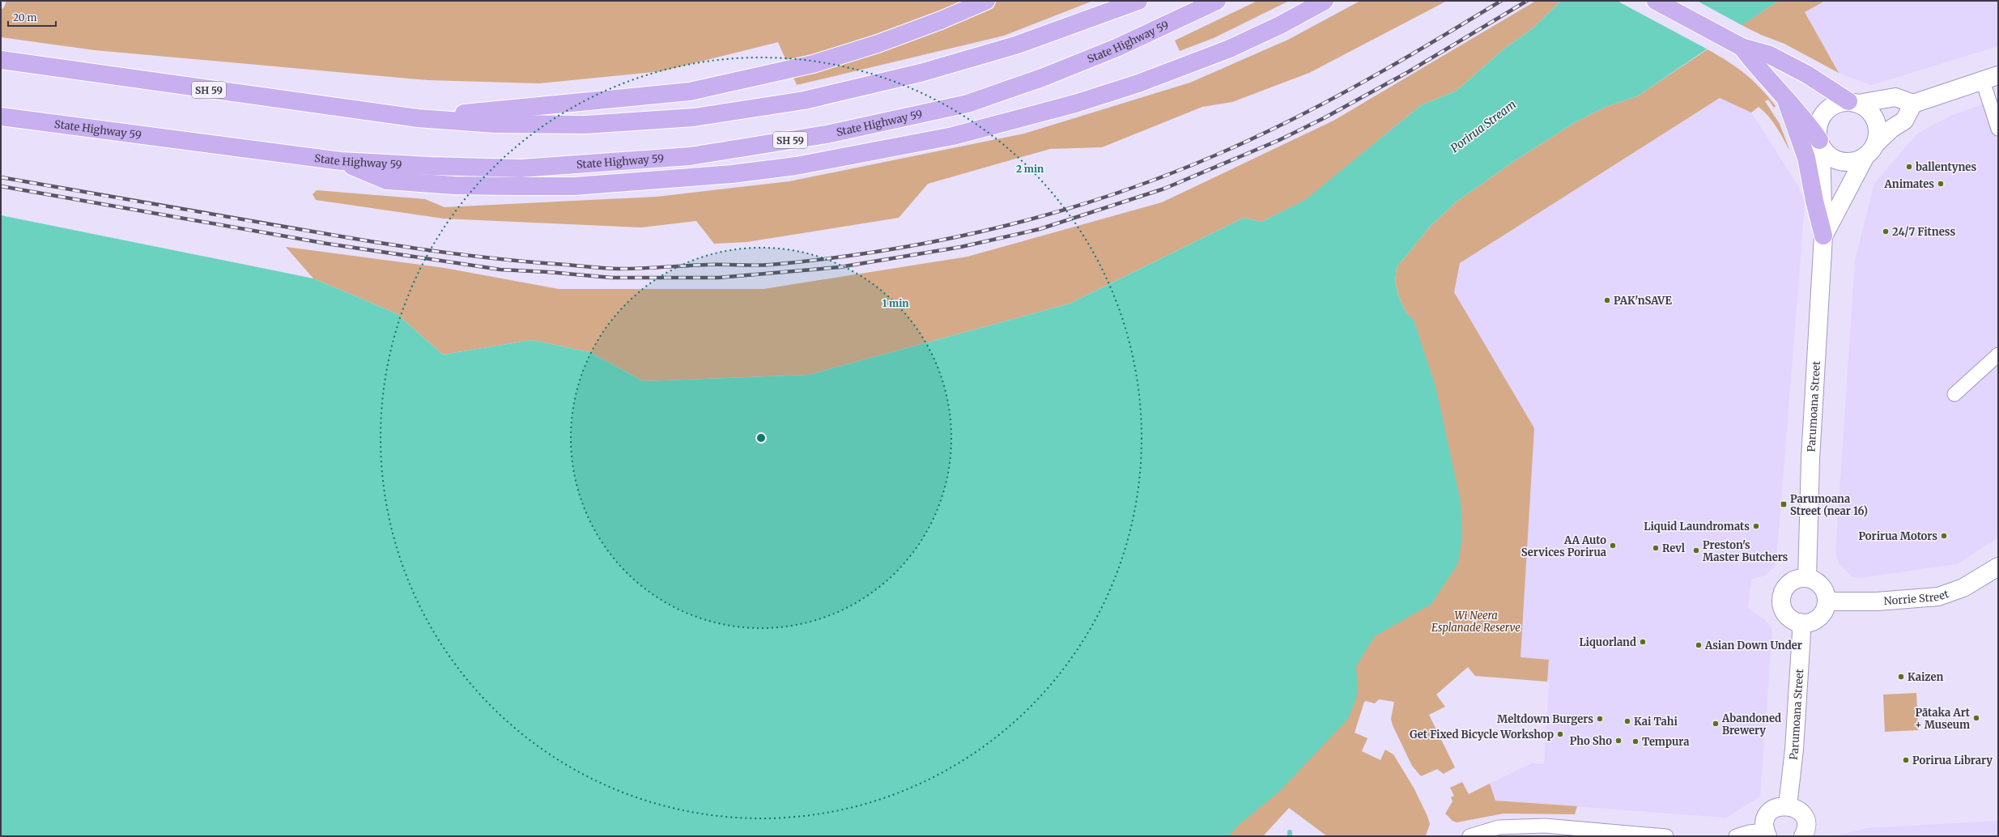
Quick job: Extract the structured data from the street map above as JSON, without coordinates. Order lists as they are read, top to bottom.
{
  "streets": {
    "main road": [
      "State Highway 59",
      "SH 59",
      "Parumoana Street",
      "Norrie Street"
    ]
  },
  "crossings": [
    ["Parumoana Street", "Norrie Street"]
  ],
  "water": ["Porirua Stream"],
  "parks": ["Wi Neera Esplanade Reserve"],
  "places": {
    "other": [
      "ballentynes",
      "Animates",
      "24/7 Fitness",
      "PAK'nSAVE",
      "Liquid Laundromats",
      "Porirua Motors",
      "AA Auto Services Porirua",
      "Revl",
      "Preston's Master Butchers",
      "Liquorland",
      "Asian Down Under",
      "Kaizen",
      "Pātaka Art + Museum",
      "Meltdown Burgers",
      "Kai Tahi",
      "Abandoned Brewery",
      "Get Fixed Bicycle Workshop",
      "Pho Sho",
      "Tempura",
      "Porirua Library"
    ],
    "transit": ["Parumoana Street (near 16)"]
  },
  "scale_bar": "20 m",
  "rings": ["2 min", "1 min"]
}
